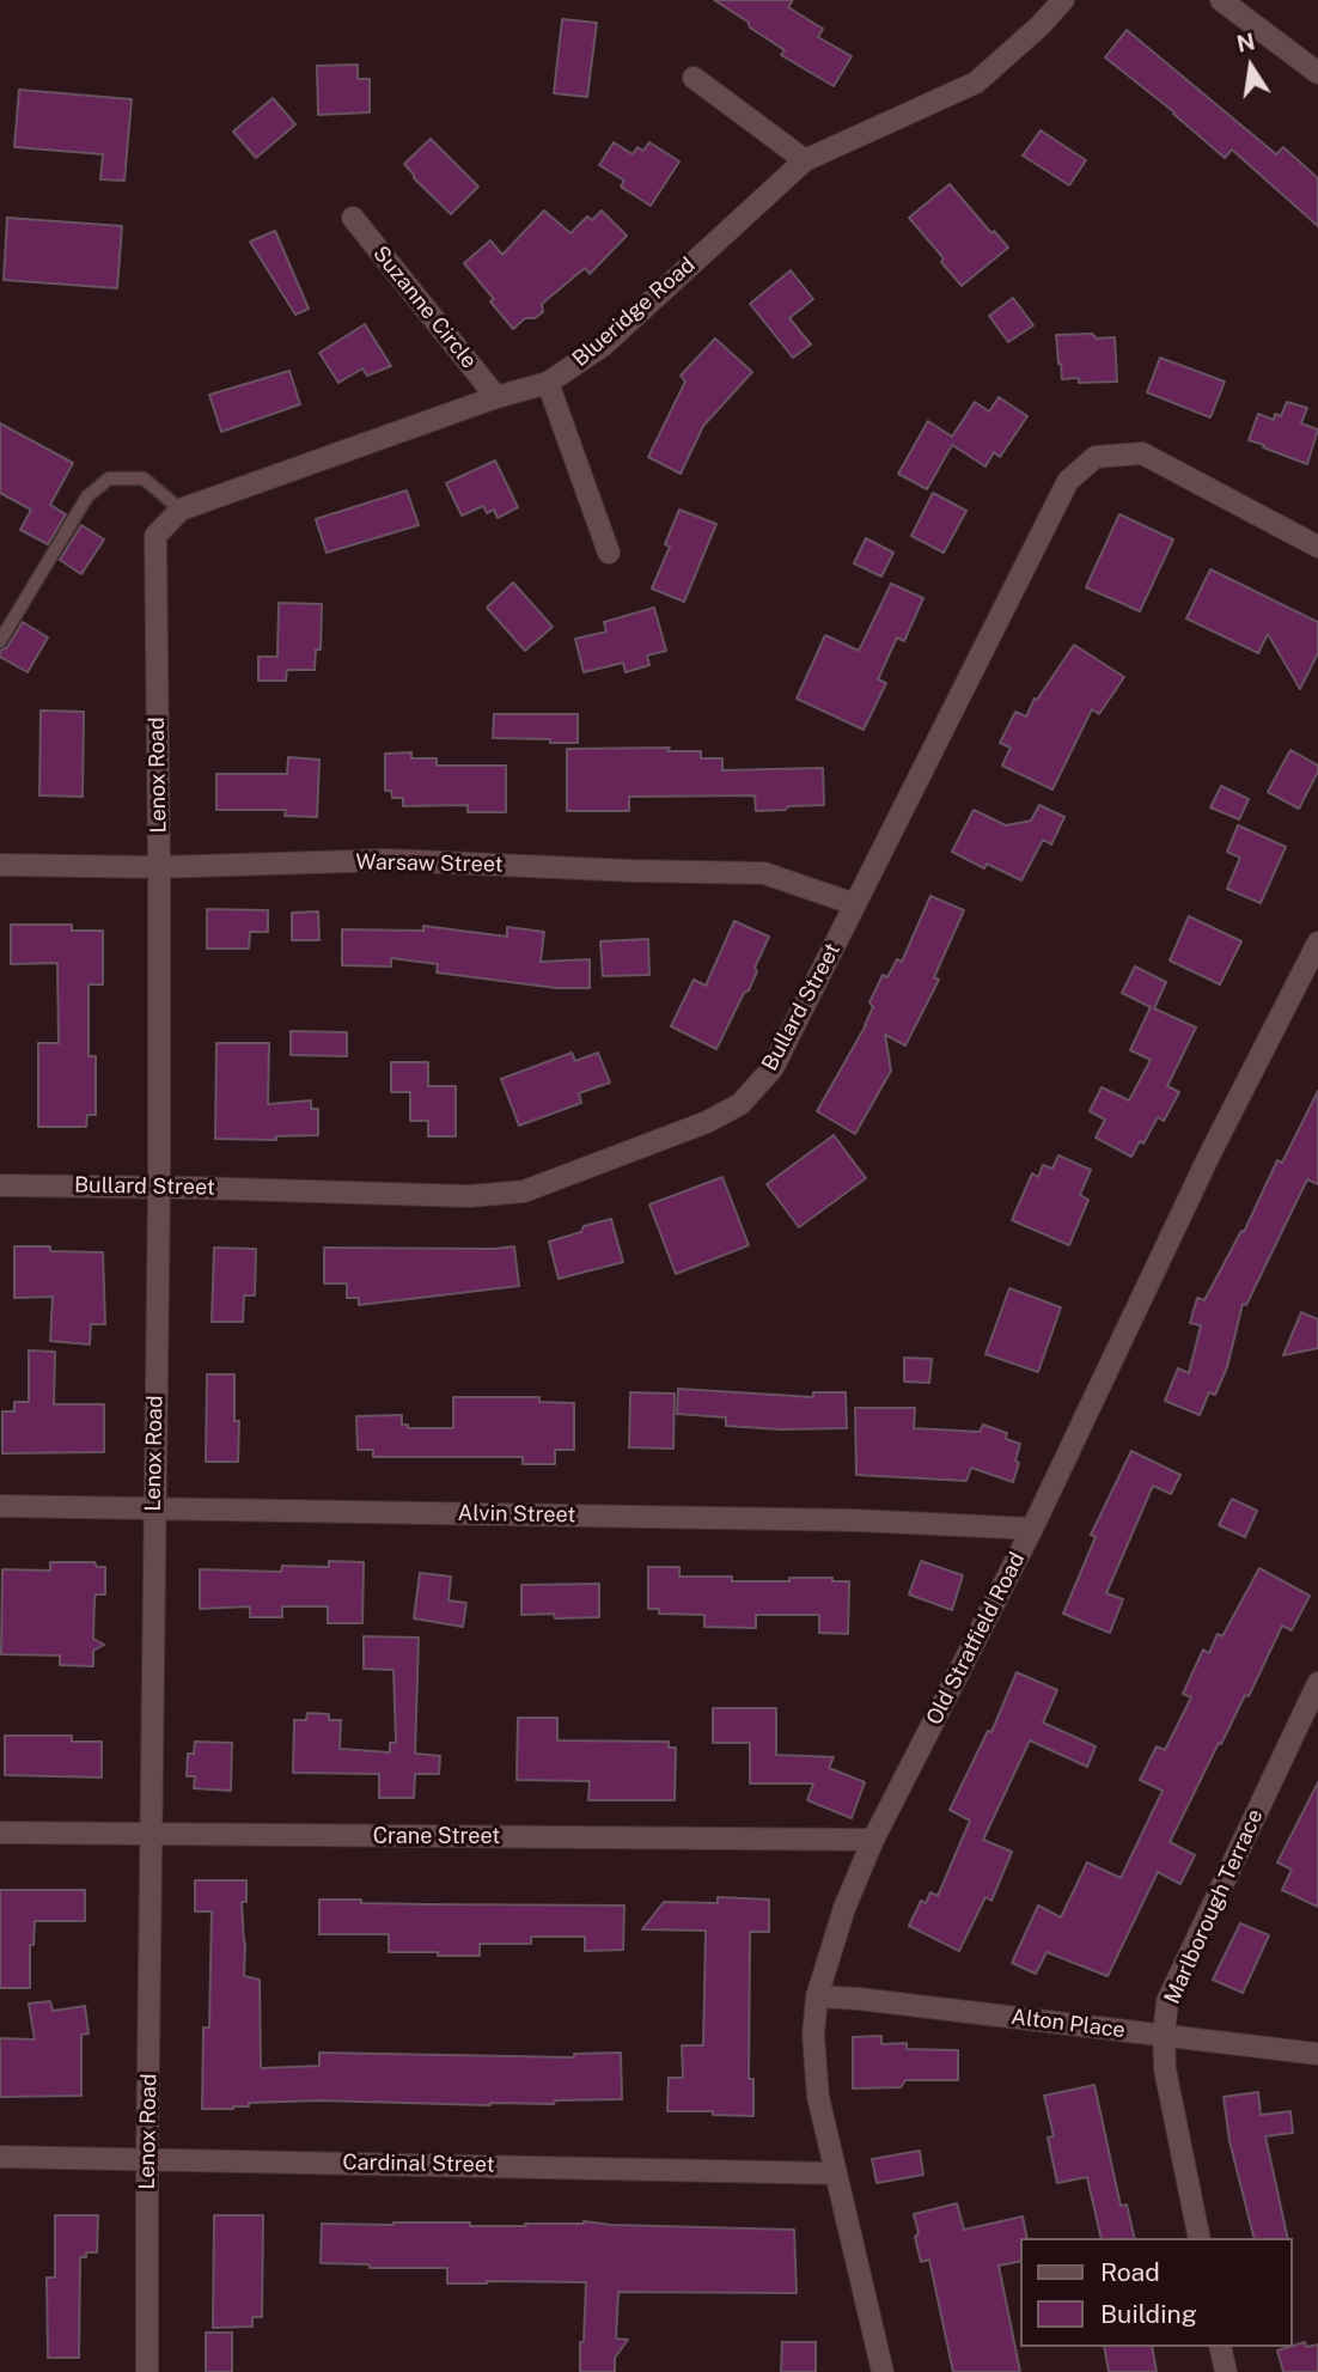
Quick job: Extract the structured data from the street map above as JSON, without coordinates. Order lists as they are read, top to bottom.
{
  "streets": {
    "street": [
      "Suzanne Circle",
      "Blueridge Road",
      "Lenox Road",
      "Warsaw Street",
      "Bullard Street",
      "Alvin Street",
      "Old Stratfield Road",
      "Crane Street",
      "Marlborough Terrace",
      "Alton Place",
      "Cardinal Street"
    ]
  },
  "crossings": [
    ["Suzanne Circle", "Blueridge Road"],
    ["Blueridge Road", "Lenox Road"],
    ["Lenox Road", "Warsaw Street"],
    ["Lenox Road", "Bullard Street"],
    ["Lenox Road", "Alvin Street"],
    ["Lenox Road", "Crane Street"],
    ["Lenox Road", "Cardinal Street"],
    ["Warsaw Street", "Bullard Street"],
    ["Alvin Street", "Old Stratfield Road"],
    ["Old Stratfield Road", "Crane Street"],
    ["Old Stratfield Road", "Alton Place"],
    ["Old Stratfield Road", "Cardinal Street"],
    ["Marlborough Terrace", "Alton Place"]
  ],
  "legend": ["Road", "Building"],
  "north": "top"
}
